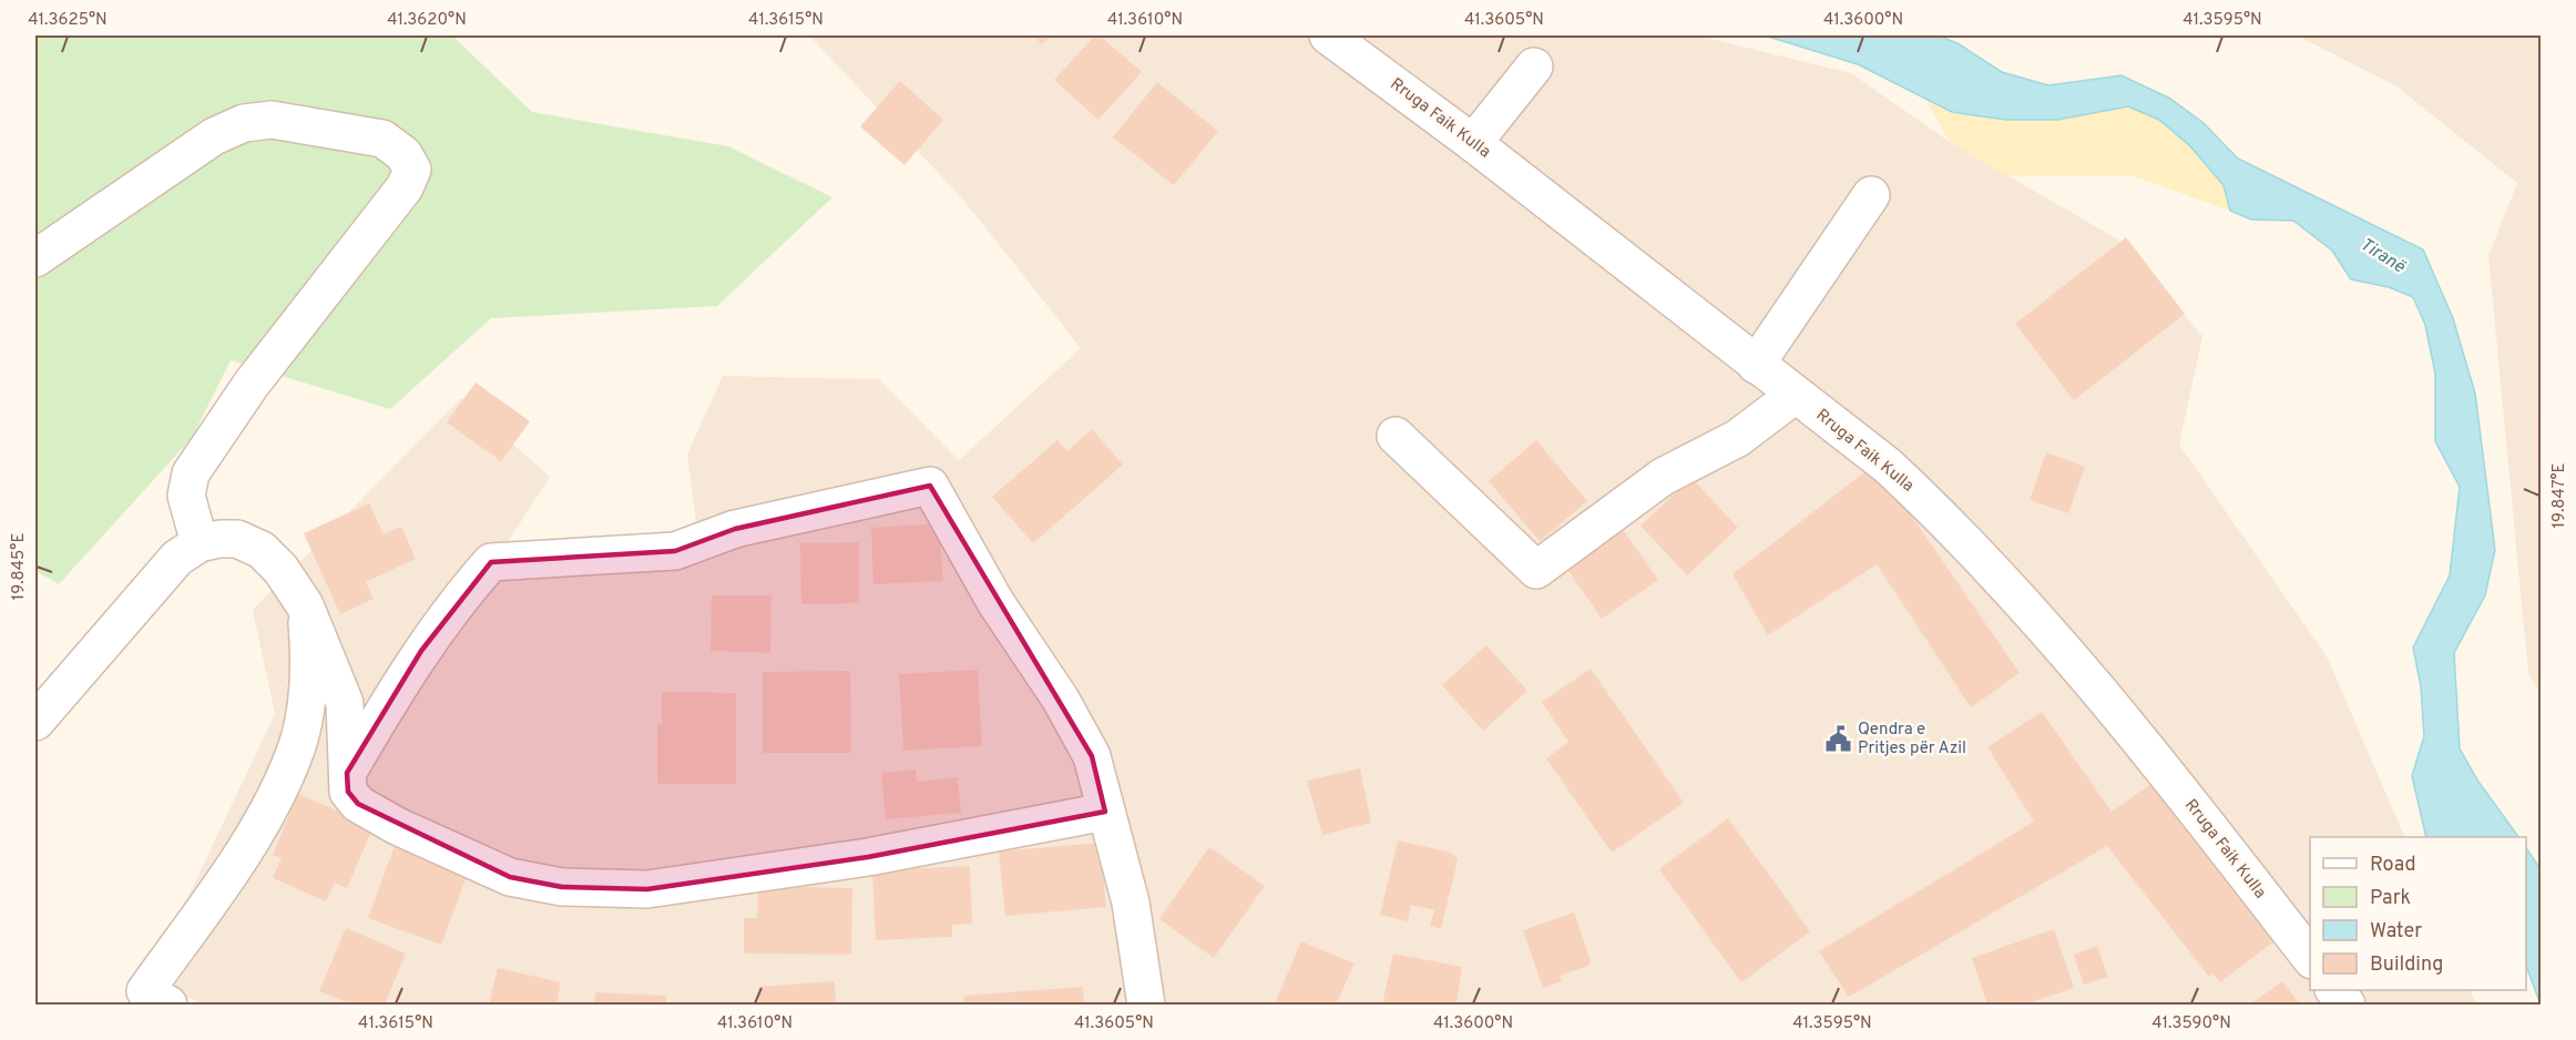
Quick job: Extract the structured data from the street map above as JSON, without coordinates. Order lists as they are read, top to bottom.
{
  "streets": {
    "street": ["Rruga Faik Kulla"]
  },
  "water": ["Tiranë"],
  "places": {
    "public building": ["Qendra e Pritjes për Azil"]
  },
  "legend": [
    "Road",
    "Park",
    "Water",
    "Building"
  ],
  "coordinates": [
    "41.3625°N",
    "41.3620°N",
    "41.3615°N",
    "41.3610°N",
    "41.3605°N",
    "41.3600°N",
    "41.3595°N",
    "19.847°E",
    "19.845°E",
    "41.3590°N"
  ]
}
